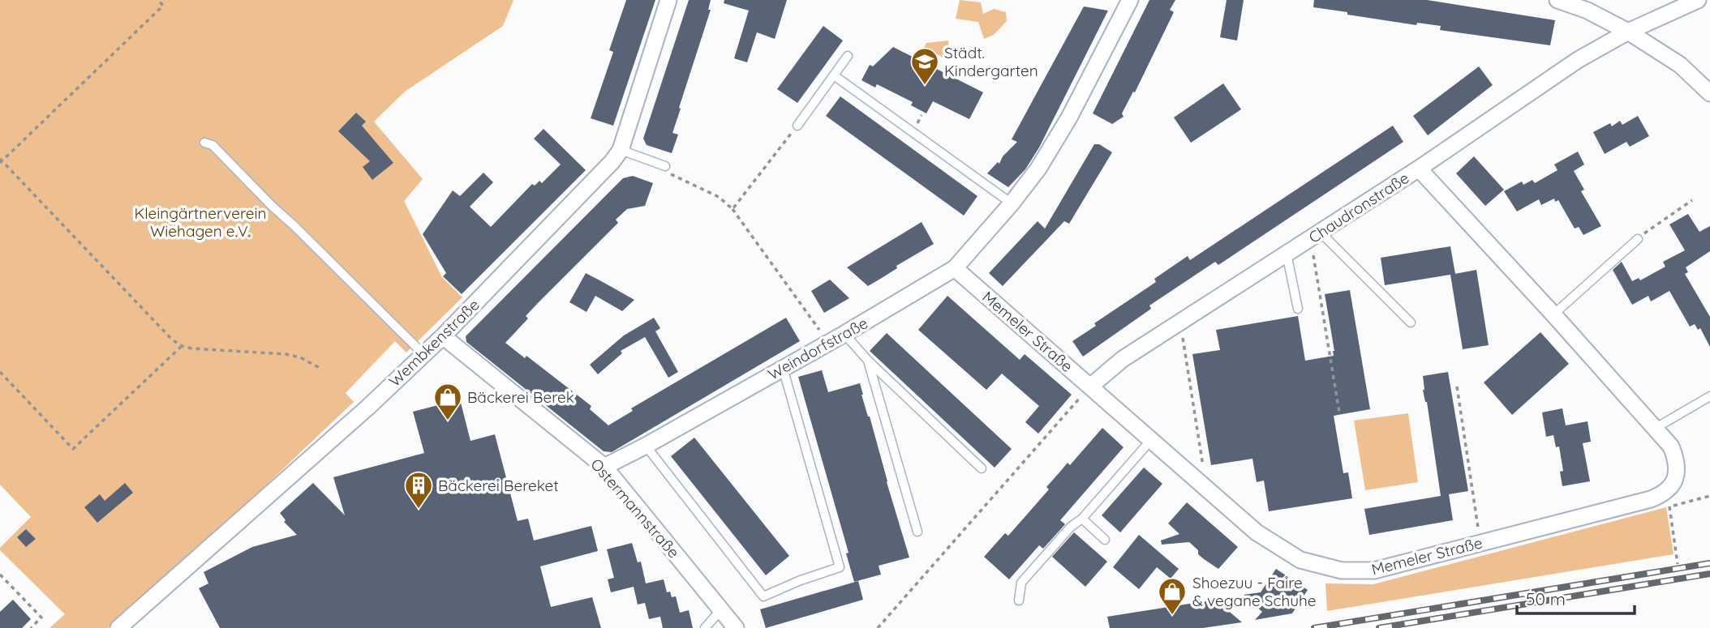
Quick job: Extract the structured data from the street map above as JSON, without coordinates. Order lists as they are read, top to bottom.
{
  "streets": {
    "street": [
      "Chaudronstraße",
      "Memeler Straße",
      "Wembkenstraße",
      "Weindorfstraße",
      "Ostermannstraße"
    ]
  },
  "crossings": [
    ["Chaudronstraße", "Memeler Straße"],
    ["Memeler Straße", "Weindorfstraße"],
    ["Wembkenstraße", "Ostermannstraße"],
    ["Weindorfstraße", "Ostermannstraße"]
  ],
  "parks": ["Kleingärtnerverein Wiehagen e.V."],
  "places": {
    "school or university": ["Städt. Kindergarten"],
    "shop": ["Bäckerei Berek", "Shoezuu - Faire & vegane Schuhe"],
    "building": ["Bäckerei Bereket"]
  },
  "scale_bar": "50 m"
}
